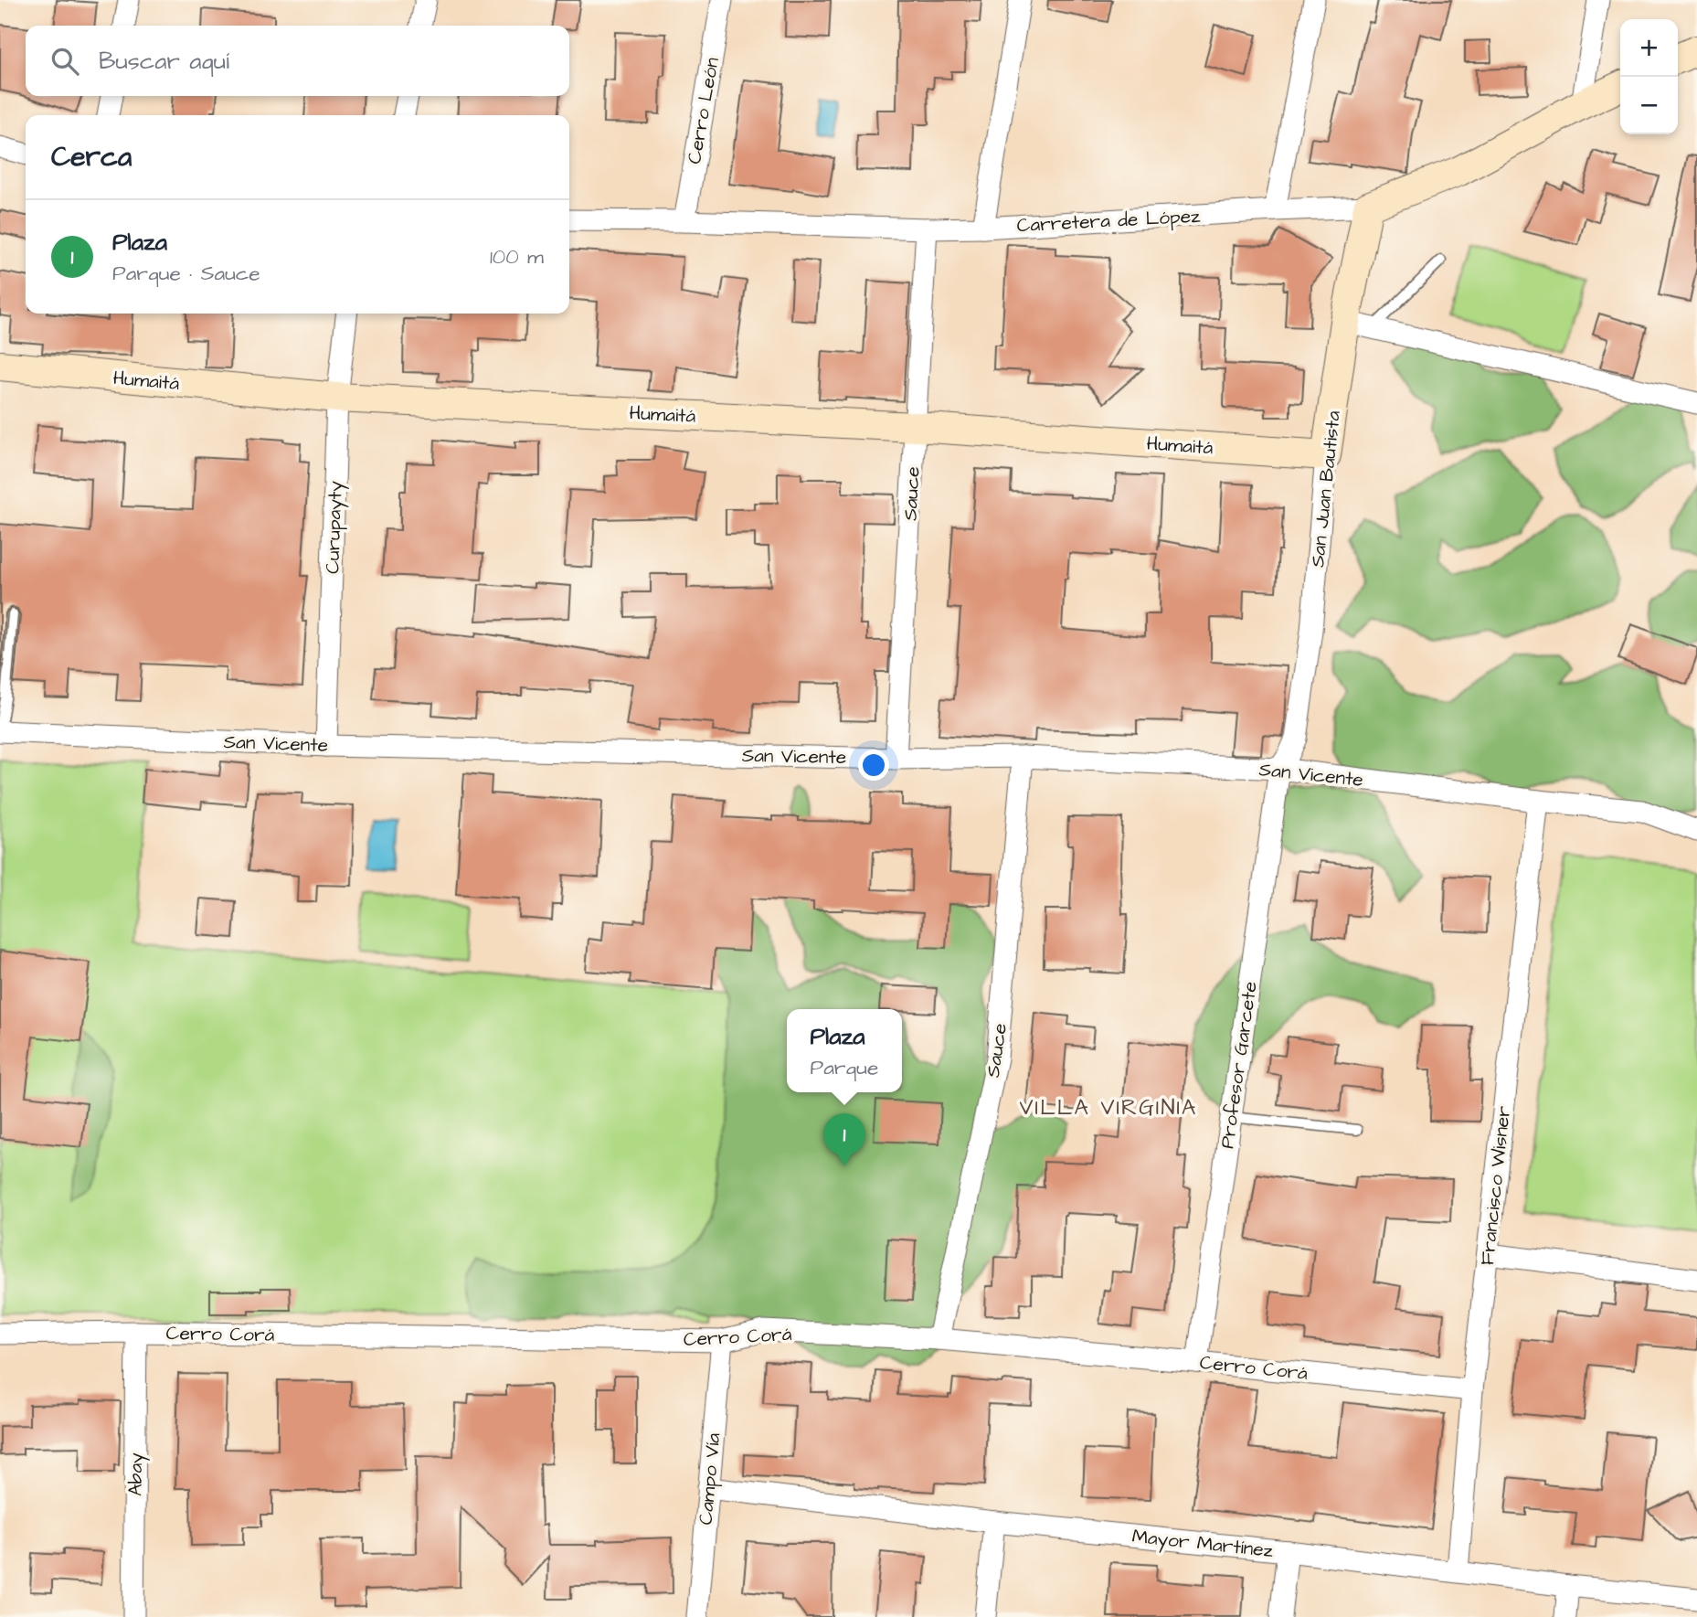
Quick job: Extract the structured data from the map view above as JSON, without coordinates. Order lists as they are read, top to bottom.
{
  "streets": {
    "street": [
      "Cerro León",
      "Carretera de López",
      "Humaitá",
      "San Juan Bautista",
      "Sauce",
      "Curupayty",
      "San Vicente",
      "Profesor Garcete",
      "Francisco Wisner",
      "Cerro Corá",
      "Abay",
      "Campo Vía",
      "Mayor Martínez"
    ]
  },
  "crossings": [
    ["Cerro León", "Carretera de López"],
    ["Carretera de López", "San Juan Bautista"],
    ["Carretera de López", "Sauce"],
    ["Humaitá", "San Juan Bautista"],
    ["Humaitá", "Sauce"],
    ["Humaitá", "Curupayty"],
    ["San Juan Bautista", "San Vicente"],
    ["San Juan Bautista", "Profesor Garcete"],
    ["Sauce", "San Vicente"],
    ["Sauce", "Cerro Corá"],
    ["Curupayty", "San Vicente"],
    ["San Vicente", "Profesor Garcete"],
    ["San Vicente", "Francisco Wisner"],
    ["Profesor Garcete", "Cerro Corá"],
    ["Francisco Wisner", "Cerro Corá"],
    ["Francisco Wisner", "Mayor Martínez"],
    ["Cerro Corá", "Abay"],
    ["Cerro Corá", "Campo Vía"],
    ["Campo Vía", "Mayor Martínez"]
  ],
  "districts": ["VILLA VIRGINIA"],
  "page": {
    "map_buttons": ["+", "−"],
    "search": "Buscar aquí",
    "heading": "Cerca",
    "list": [
      {
        "mark": "1",
        "name": "Plaza",
        "note": "Parque · Sauce",
        "value": "100 m"
      }
    ],
    "popup": ["Plaza", "Parque"],
    "pins": "1"
  }
}
